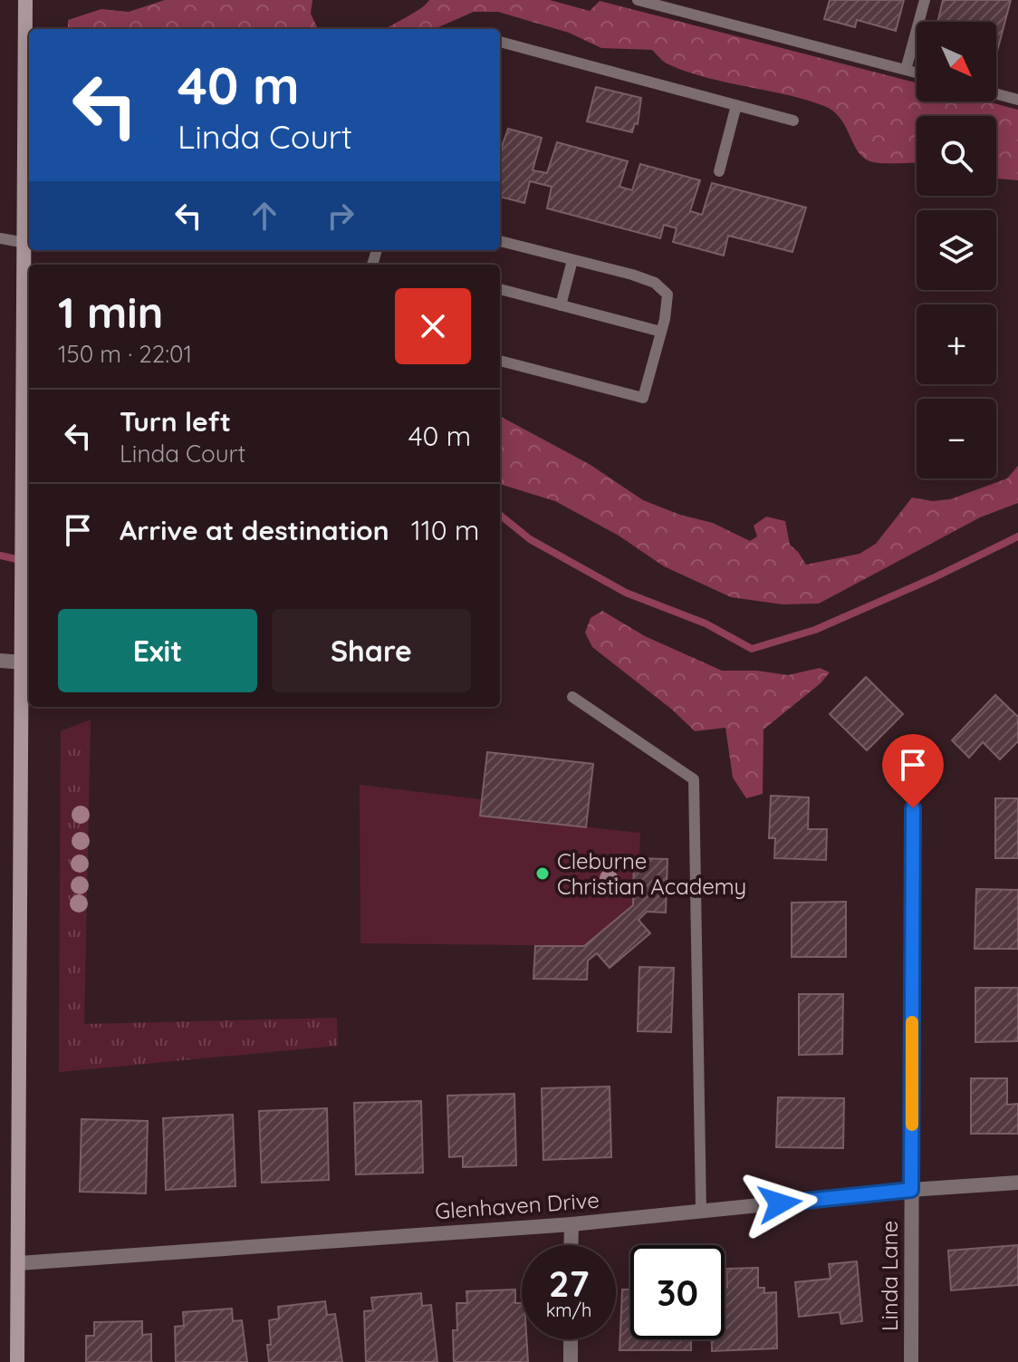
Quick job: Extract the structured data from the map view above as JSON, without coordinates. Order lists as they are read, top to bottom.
{
  "streets": {
    "street": ["Glenhaven Drive", "Linda Lane"]
  },
  "crossings": [
    ["Glenhaven Drive", "Linda Lane"]
  ],
  "places": ["Cleburne Christian Academy"],
  "north": "bottom right",
  "page": {
    "map_buttons": ["+", "−"],
    "turn": ["40 m", "Linda Court"],
    "heading": ["1 min", "150 m · 22:01"],
    "list": [
      {
        "name": "Turn left",
        "note": "Linda Court",
        "value": "40 m"
      },
      {
        "name": "Arrive at destination",
        "value": "110 m"
      }
    ],
    "buttons": ["Exit", "Share"],
    "speed": "27 km/h",
    "limit": "30"
  }
}
